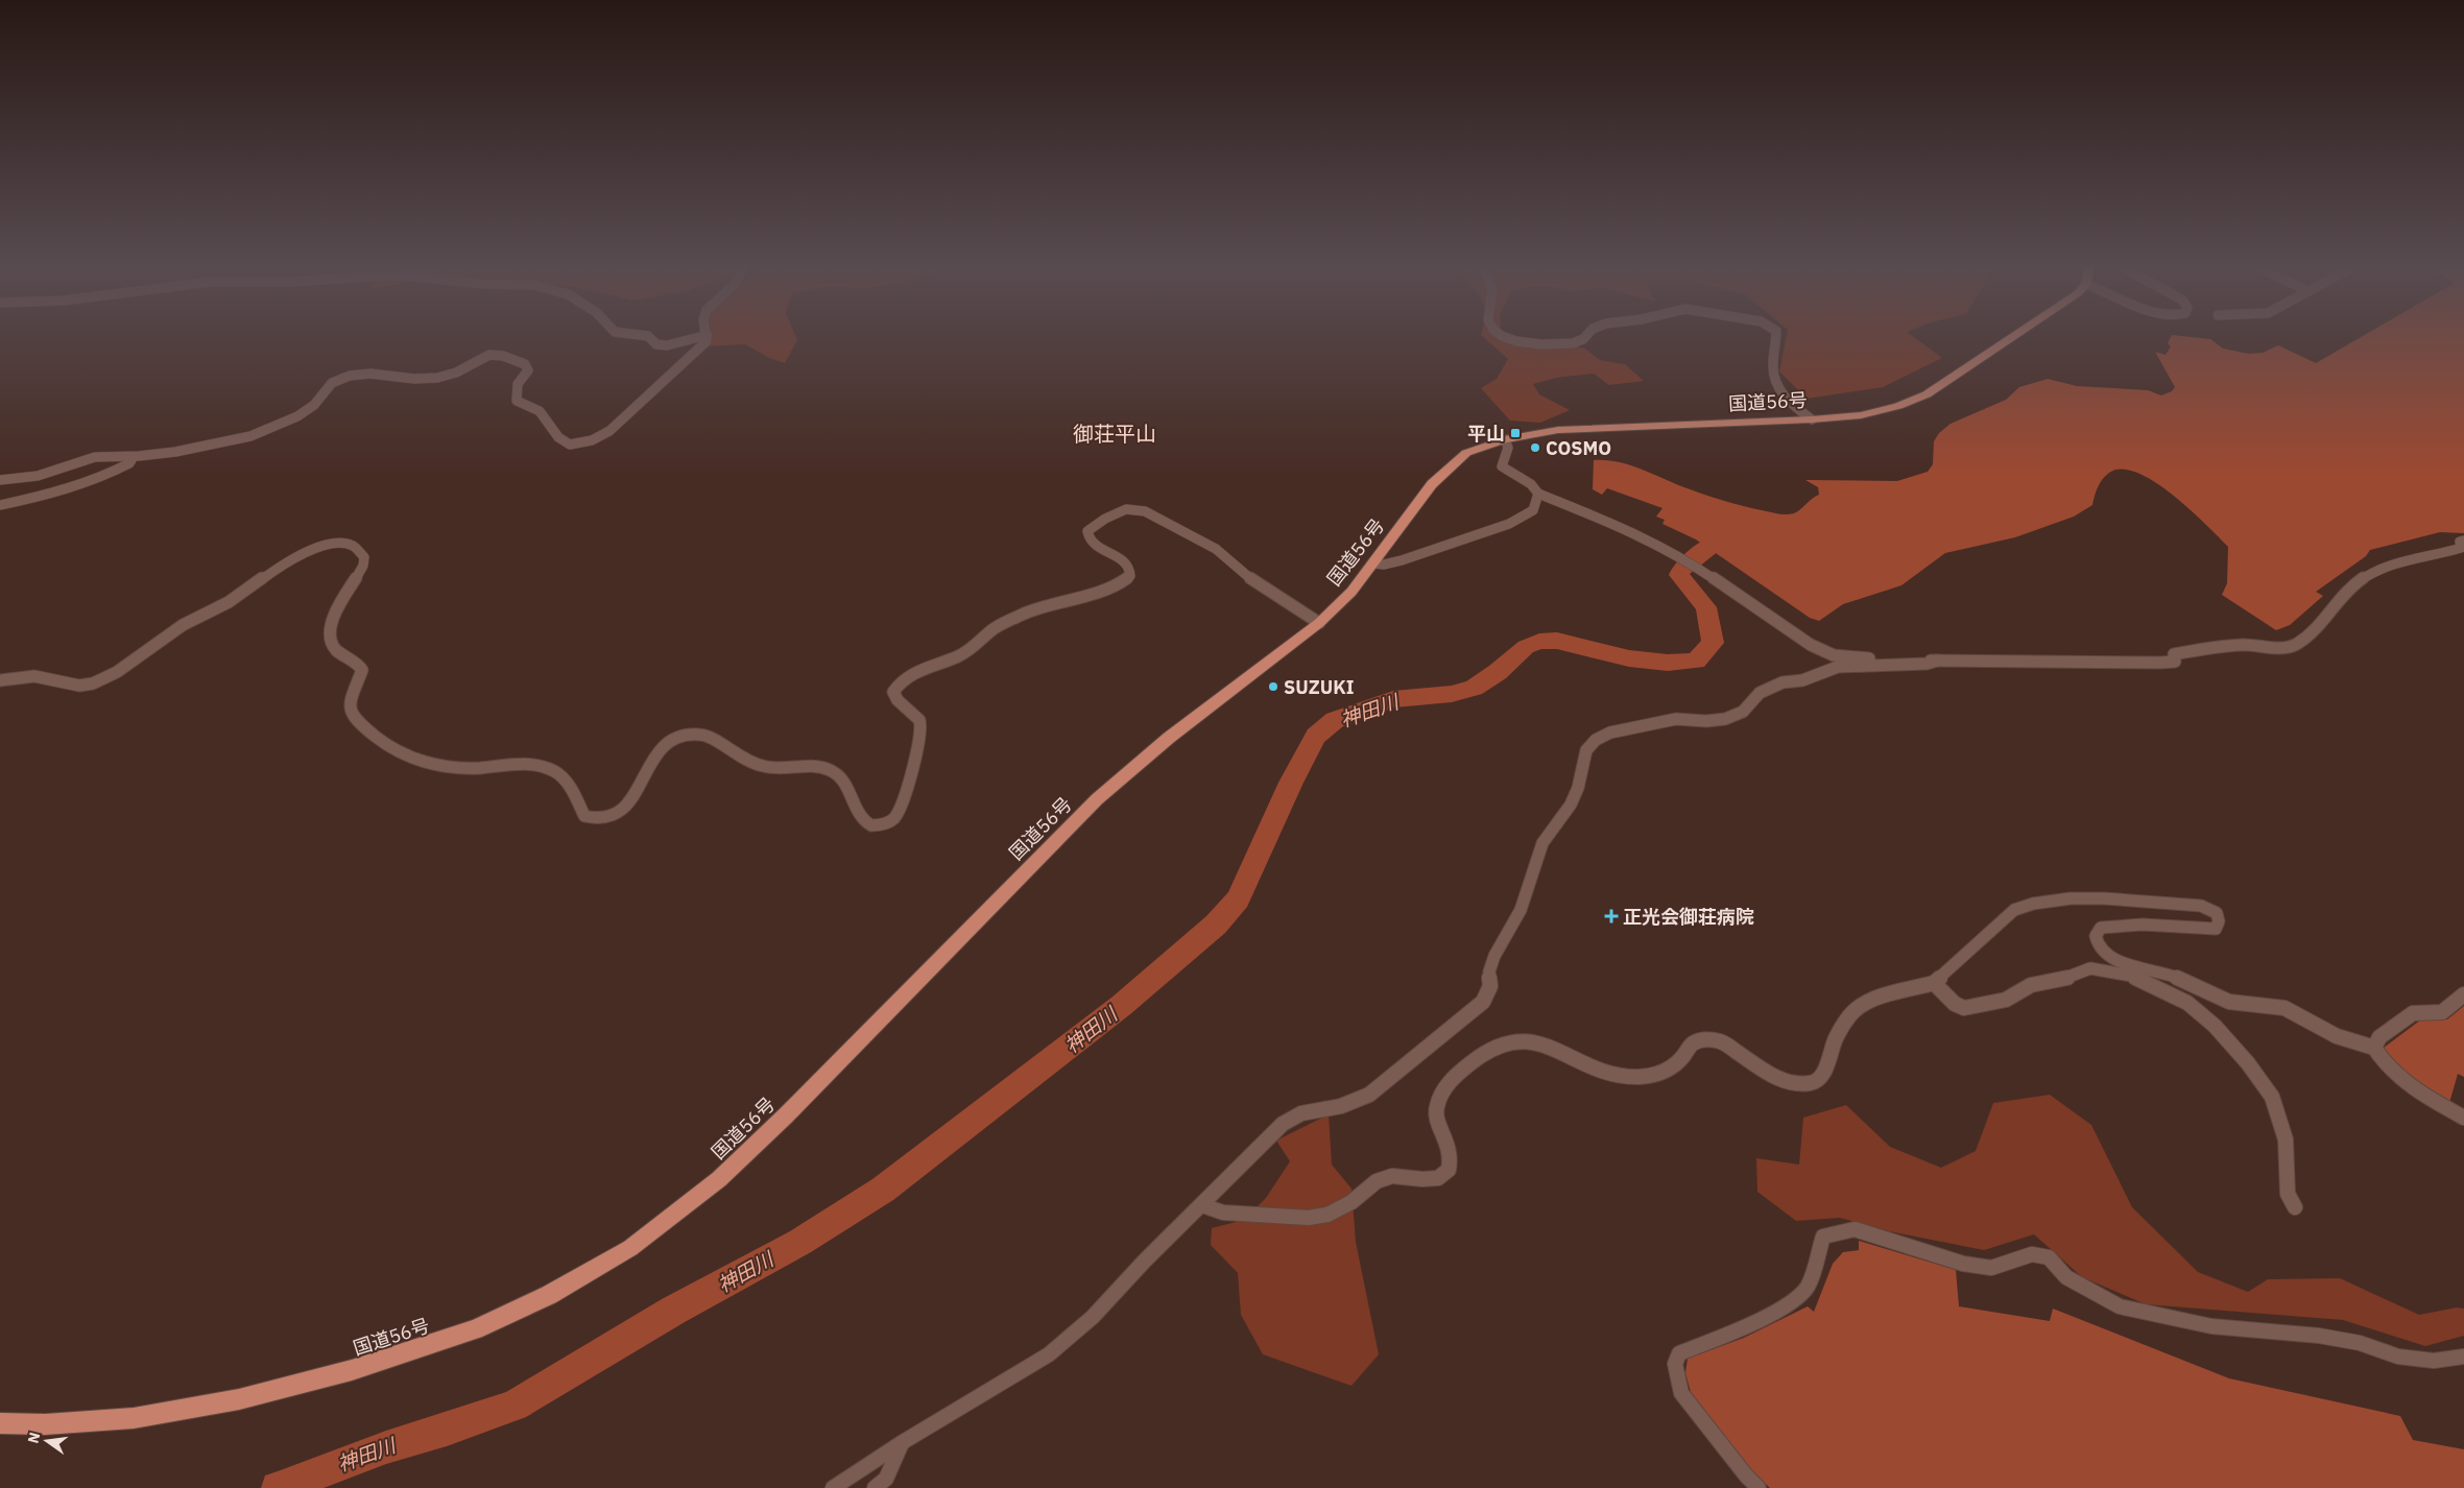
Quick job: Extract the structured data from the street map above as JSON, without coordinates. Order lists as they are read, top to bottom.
{
  "streets": {
    "highway": ["国道56号"]
  },
  "districts": ["御荘平山"],
  "water": ["神田川"],
  "places": {
    "transit": ["平山"],
    "other": ["COSMO", "SUZUKI"],
    "health": ["正光会御荘病院"]
  },
  "north": "left"
}
